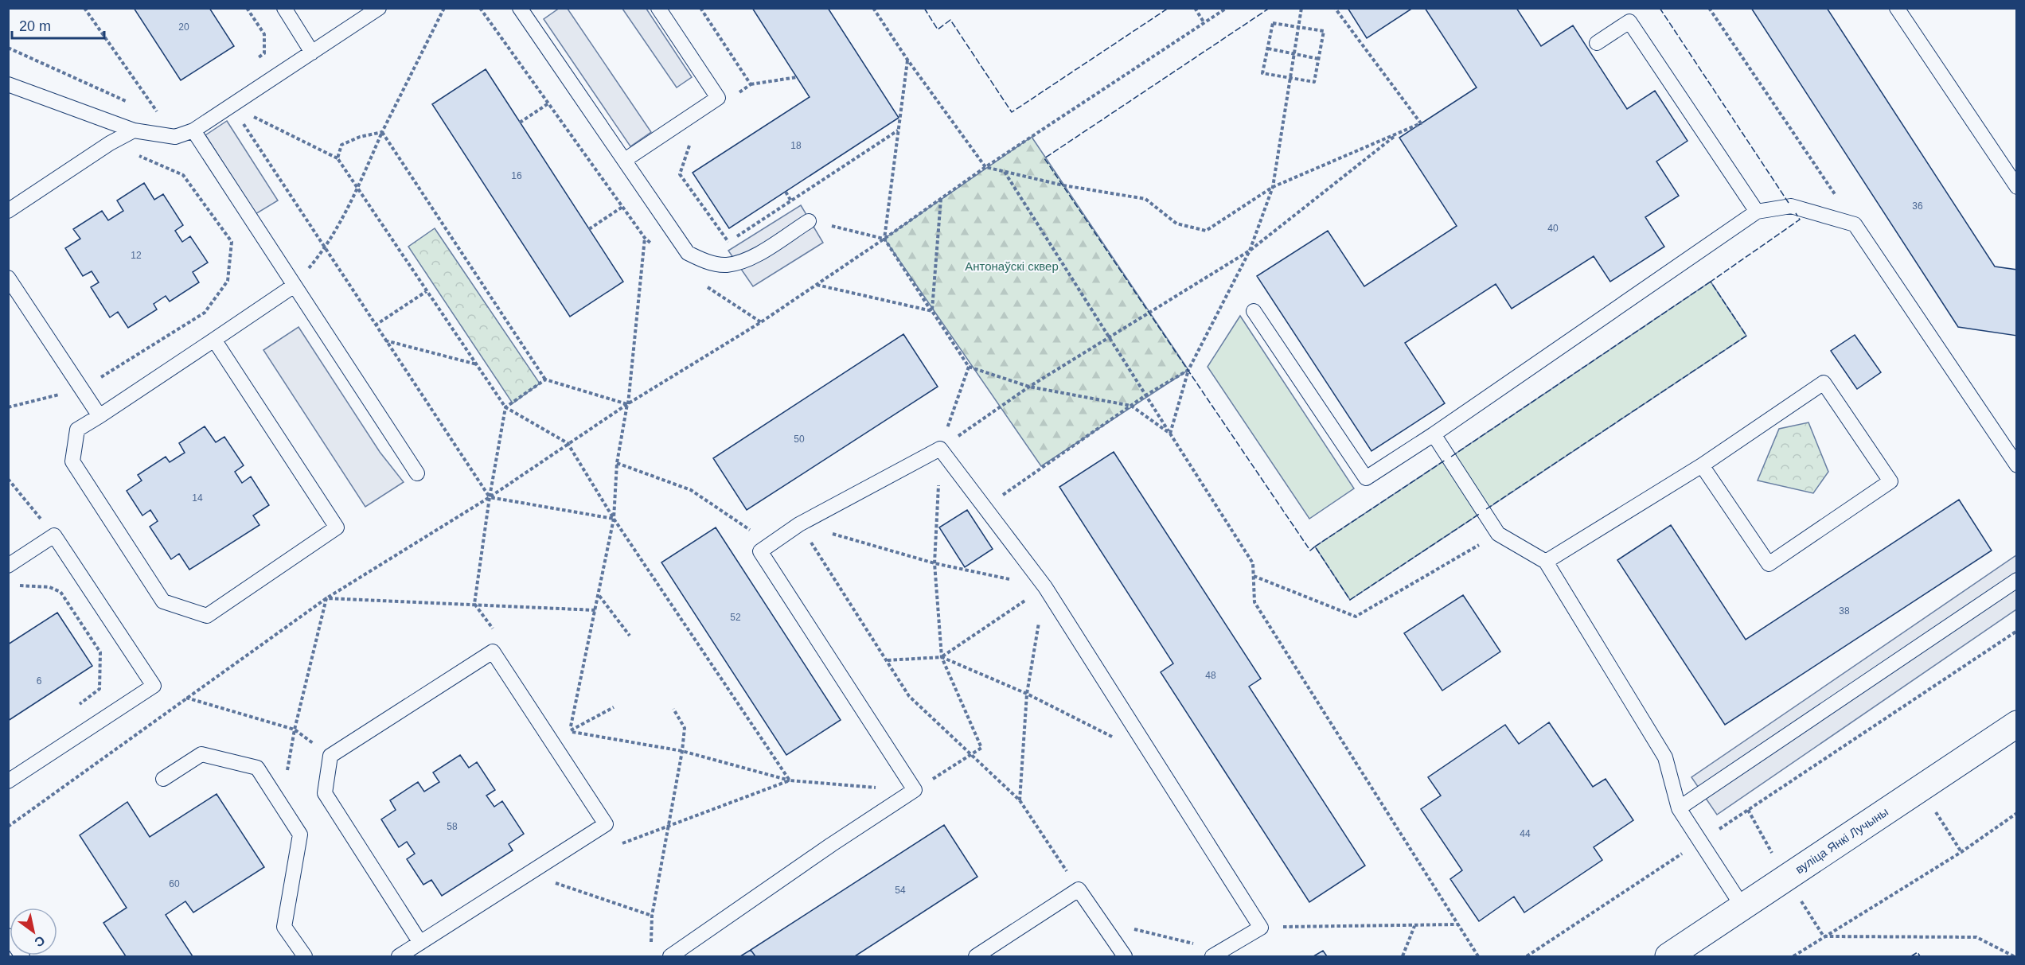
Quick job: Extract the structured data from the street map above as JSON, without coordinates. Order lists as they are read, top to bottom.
{
  "streets": {
    "main road": ["вуліца Янкі Лучыны"]
  },
  "parks": ["Антонаўскі сквер"],
  "house_numbers": [
    "20",
    "18",
    "16",
    "36",
    "40",
    "12",
    "50",
    "14",
    "38",
    "52",
    "48",
    "6",
    "58",
    "44",
    "60",
    "54"
  ],
  "scale_bar": "20 m",
  "north": "bottom right"
}
